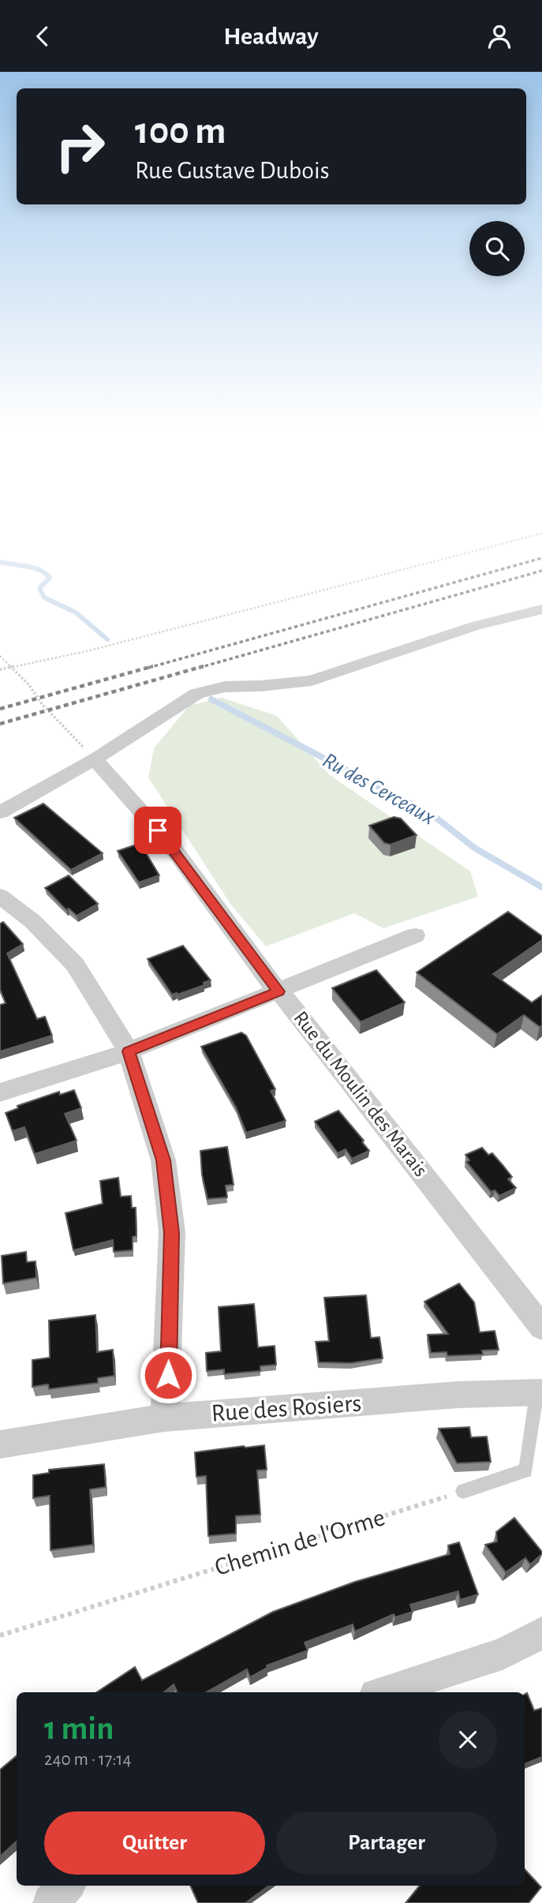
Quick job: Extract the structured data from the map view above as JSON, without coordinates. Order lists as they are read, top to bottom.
{
  "streets": {
    "street": ["Rue du Moulin des Marais", "Rue des Rosiers"],
    "path": ["Chemin de l'Orme"]
  },
  "water": ["Ru des Cerceaux"],
  "page": {
    "header": "Headway",
    "turn": ["100 m", "Rue Gustave Dubois"],
    "heading": ["1 min", "240 m · 17:14"],
    "buttons": ["Quitter", "Partager"]
  }
}
